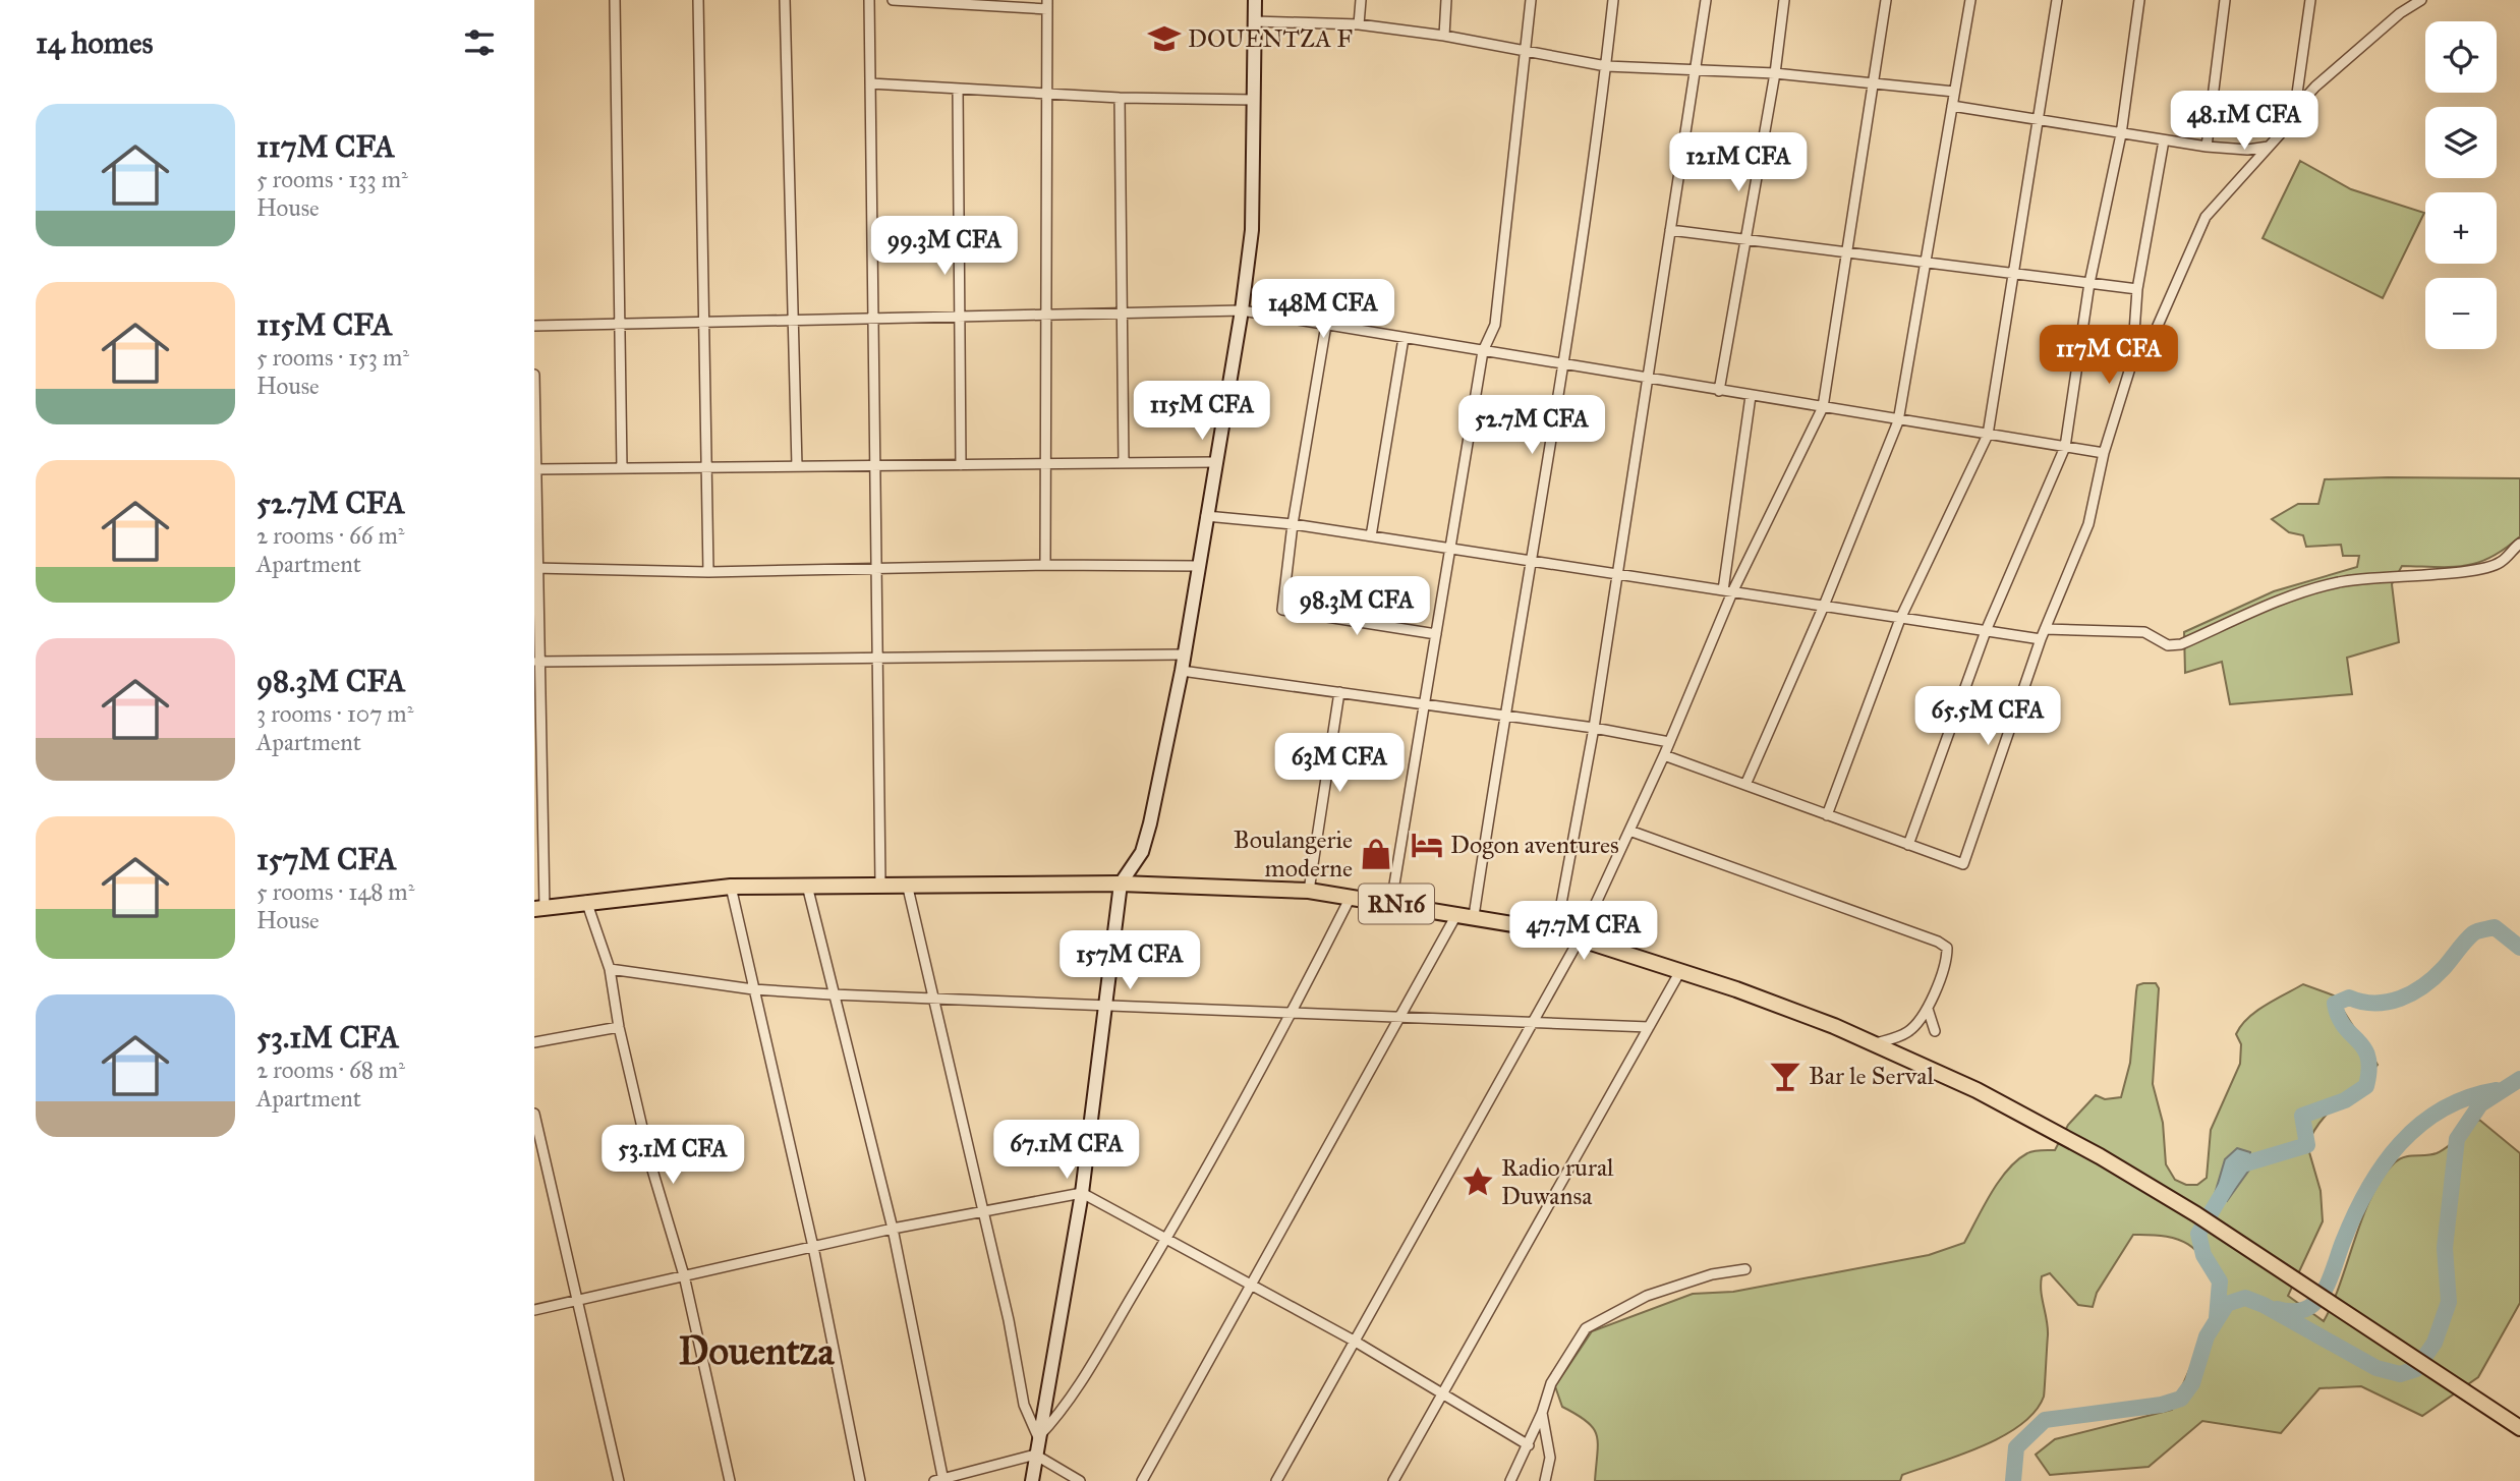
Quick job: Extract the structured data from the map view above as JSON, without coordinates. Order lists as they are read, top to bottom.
{
  "streets": {
    "main road": ["RN16"]
  },
  "districts": ["Douentza"],
  "places": {
    "school or university": ["DOUENTZA F"],
    "hotel": ["Dogon aventures"],
    "shop": ["Boulangerie moderne"],
    "bar": ["Bar le Serval"],
    "place": ["Radio rural Duwansa"]
  },
  "page": {
    "heading": "14 homes",
    "map_buttons": ["+", "−"],
    "list": [
      {
        "name": "117M CFA",
        "note": "5 rooms · 133 m² · House"
      },
      {
        "name": "115M CFA",
        "note": "5 rooms · 153 m² · House"
      },
      {
        "name": "52.7M CFA",
        "note": "2 rooms · 66 m² · Apartment"
      },
      {
        "name": "98.3M CFA",
        "note": "3 rooms · 107 m² · Apartment"
      },
      {
        "name": "157M CFA",
        "note": "5 rooms · 148 m² · House"
      },
      {
        "name": "53.1M CFA",
        "note": "2 rooms · 68 m² · Apartment"
      }
    ],
    "price": [
      "48.1M CFA",
      "121M CFA",
      "99.3M CFA",
      "148M CFA",
      "117M CFA",
      "115M CFA",
      "52.7M CFA",
      "98.3M CFA",
      "65.5M CFA",
      "63M CFA",
      "47.7M CFA",
      "157M CFA",
      "67.1M CFA",
      "53.1M CFA"
    ]
  }
}
